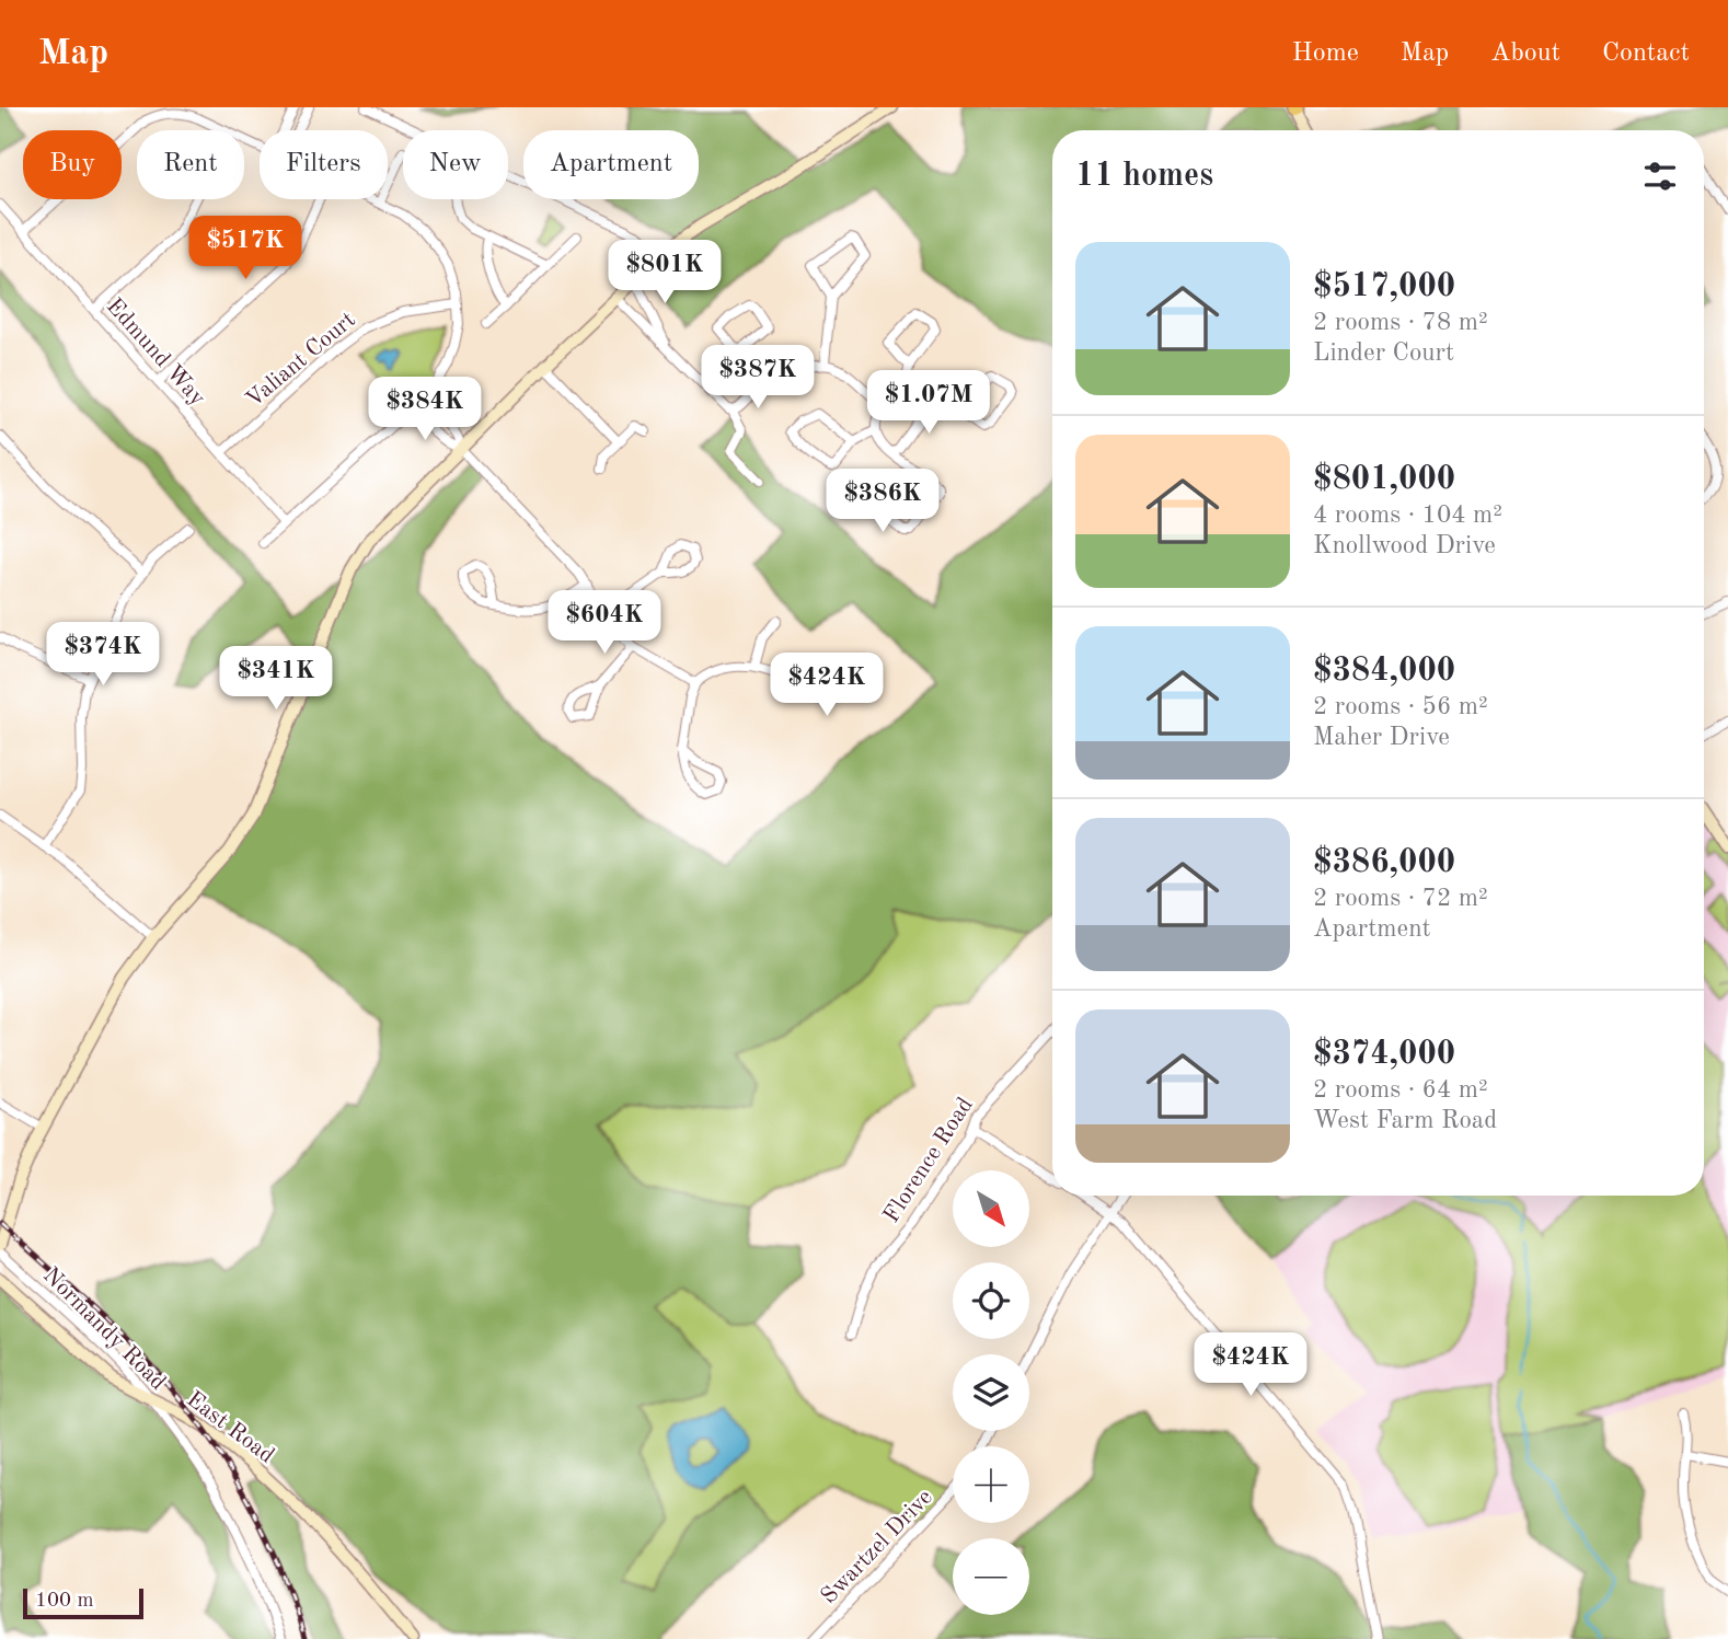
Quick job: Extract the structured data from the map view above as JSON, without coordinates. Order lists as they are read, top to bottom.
{
  "streets": {
    "street": [
      "Edmund Way",
      "Valiant Court",
      "Florence Road",
      "Normandy Road",
      "East Road",
      "Swartzel Drive"
    ]
  },
  "crossings": [
    ["Edmund Way", "Valiant Court"],
    ["Normandy Road", "East Road"]
  ],
  "scale_bar": "100 m",
  "north": "bottom right",
  "page": {
    "header": "Map",
    "nav": [
      "Home",
      "Map",
      "About",
      "Contact"
    ],
    "chip": [
      "Buy",
      "Rent",
      "Filters",
      "New",
      "Apartment"
    ],
    "heading": "11 homes",
    "price": [
      "$517K",
      "$801K",
      "$387K",
      "$1.07M",
      "$384K",
      "$386K",
      "$604K",
      "$374K",
      "$341K",
      "$424K",
      "$424K"
    ],
    "list": [
      {
        "name": "$517,000",
        "note": "2 rooms · 78 m² · Linder Court"
      },
      {
        "name": "$801,000",
        "note": "4 rooms · 104 m² · Knollwood Drive"
      },
      {
        "name": "$384,000",
        "note": "2 rooms · 56 m² · Maher Drive"
      },
      {
        "name": "$386,000",
        "note": "2 rooms · 72 m² · Apartment"
      },
      {
        "name": "$374,000",
        "note": "2 rooms · 64 m² · West Farm Road"
      }
    ],
    "map_buttons": ["+", "−"],
    "scale": "100 m"
  }
}
